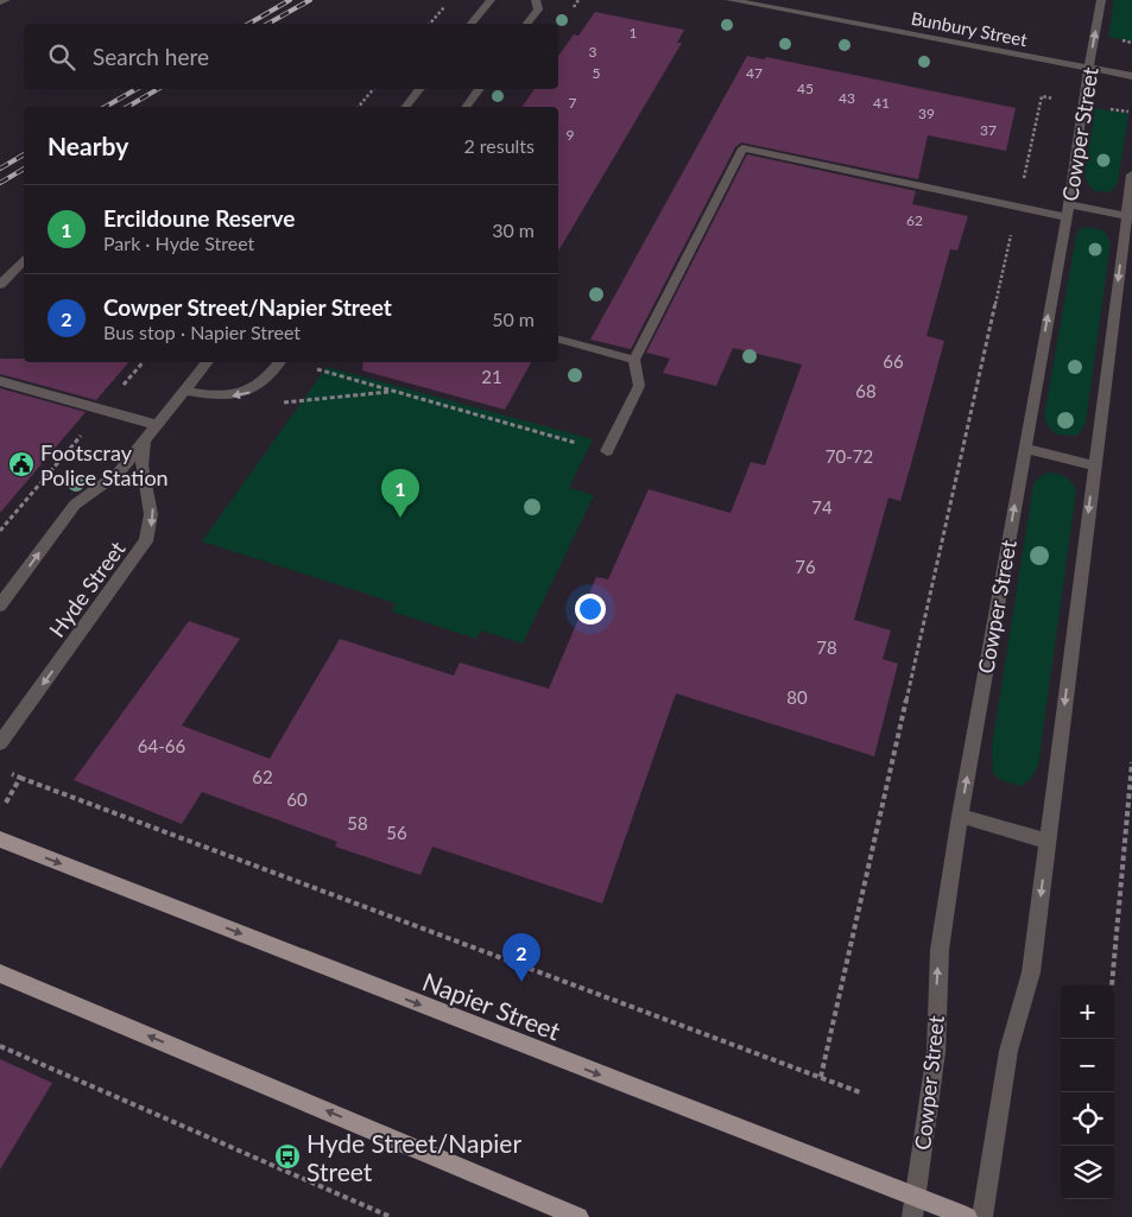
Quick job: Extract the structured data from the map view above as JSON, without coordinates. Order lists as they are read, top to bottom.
{
  "streets": {
    "main road": ["Napier Street"],
    "street": ["Bunbury Street", "Cowper Street", "Hyde Street"]
  },
  "crossings": [
    ["Bunbury Street", "Cowper Street"],
    ["Cowper Street", "Napier Street"]
  ],
  "places": {
    "public building": ["Footscray Police Station"],
    "bus stop": ["Hyde Street/Napier Street"]
  },
  "house_numbers": [
    "1",
    "3",
    "5",
    "47",
    "45",
    "43",
    "7",
    "41",
    "39",
    "37",
    "9",
    "62",
    "66",
    "21",
    "68",
    "70-72",
    "74",
    "76",
    "78",
    "80",
    "64-66",
    "62",
    "60",
    "58",
    "56"
  ],
  "page": {
    "search": "Search here",
    "heading": ["Nearby", "2 results"],
    "list": [
      {
        "mark": "1",
        "name": "Ercildoune Reserve",
        "note": "Park · Hyde Street",
        "value": "30 m"
      },
      {
        "mark": "2",
        "name": "Cowper Street/Napier Street",
        "note": "Bus stop · Napier Street",
        "value": "50 m"
      }
    ],
    "pins": ["1", "2"],
    "map_buttons": ["+", "−"]
  }
}
